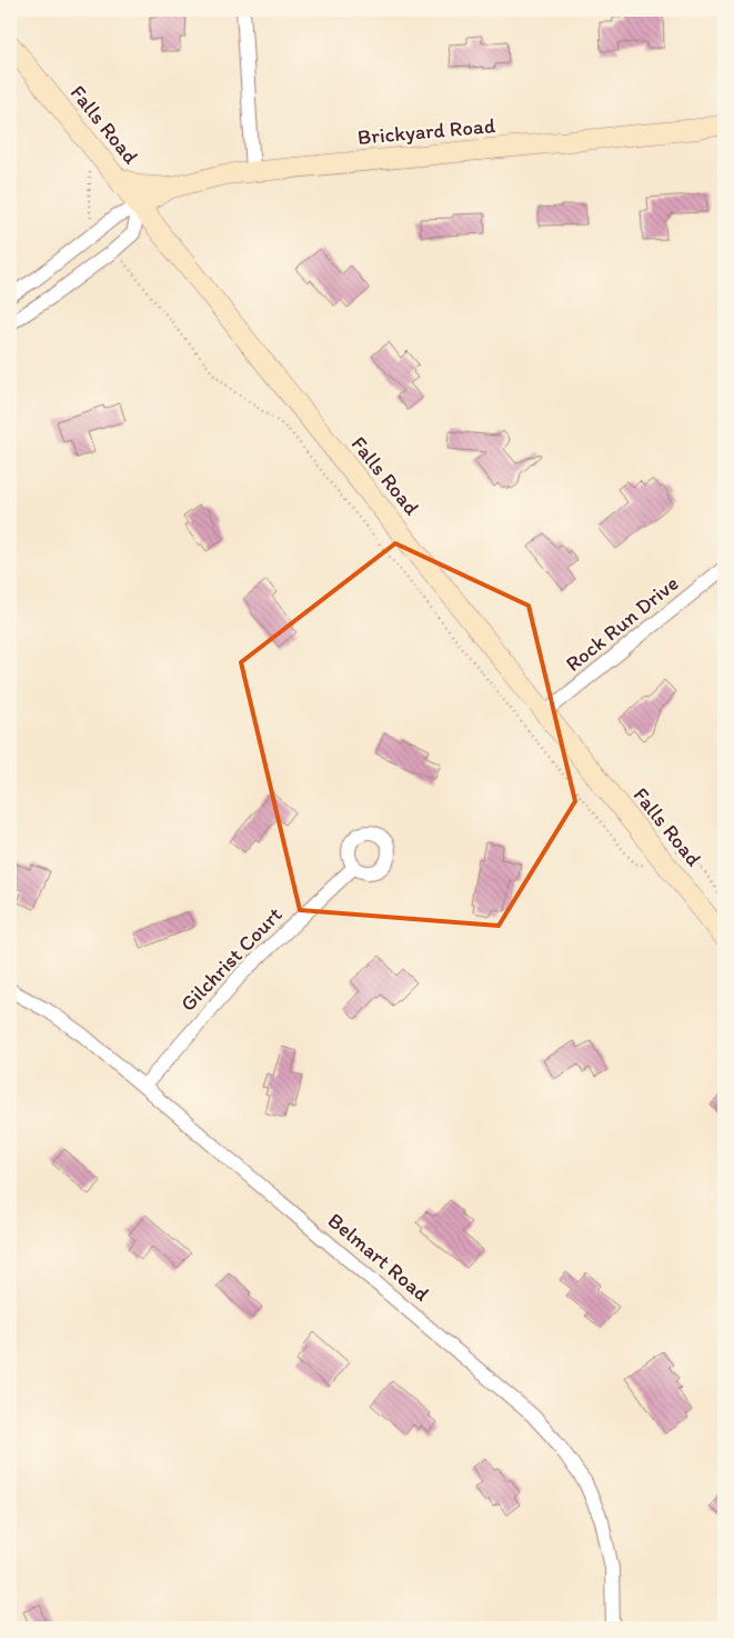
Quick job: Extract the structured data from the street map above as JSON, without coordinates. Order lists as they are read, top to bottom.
{
  "streets": {
    "main road": ["Falls Road", "Brickyard Road"],
    "street": ["Rock Run Drive", "Gilchrist Court", "Belmart Road"]
  },
  "crossings": [
    ["Falls Road", "Brickyard Road"],
    ["Falls Road", "Rock Run Drive"],
    ["Gilchrist Court", "Belmart Road"]
  ]
}
